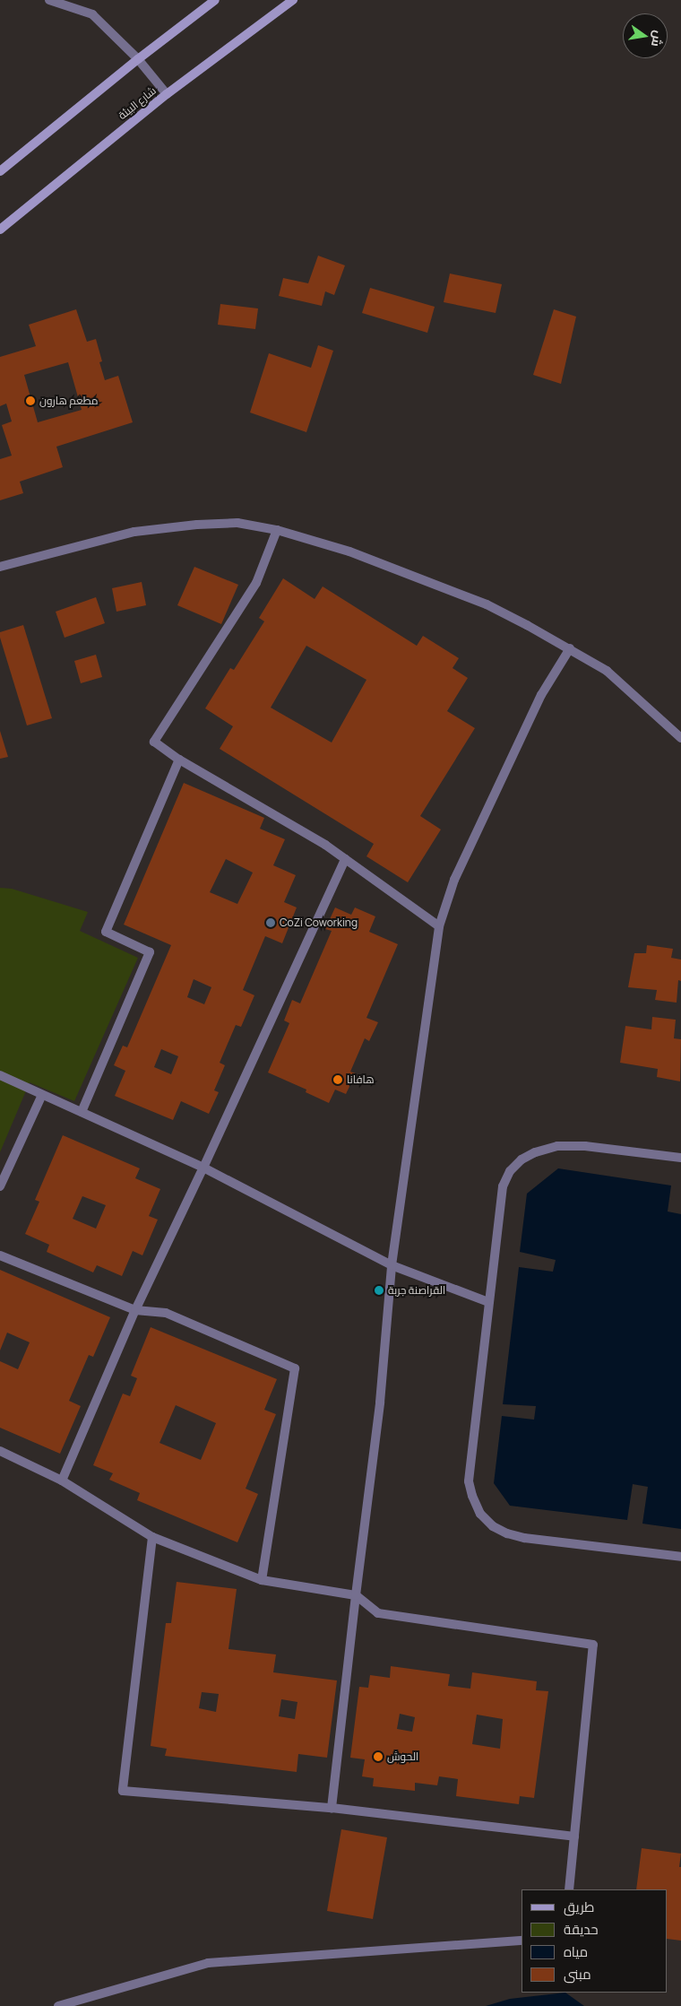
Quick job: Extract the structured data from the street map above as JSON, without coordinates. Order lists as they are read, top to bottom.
{
  "streets": {
    "main road": ["شارع البيئة"]
  },
  "places": [
    "مطعم هارون",
    "CoZi Coworking",
    "هافانا",
    "القراصنة جربة",
    "الحوش"
  ],
  "legend": [
    "طريق",
    "حديقة",
    "مياه",
    "مبنى"
  ],
  "north": "right"
}
